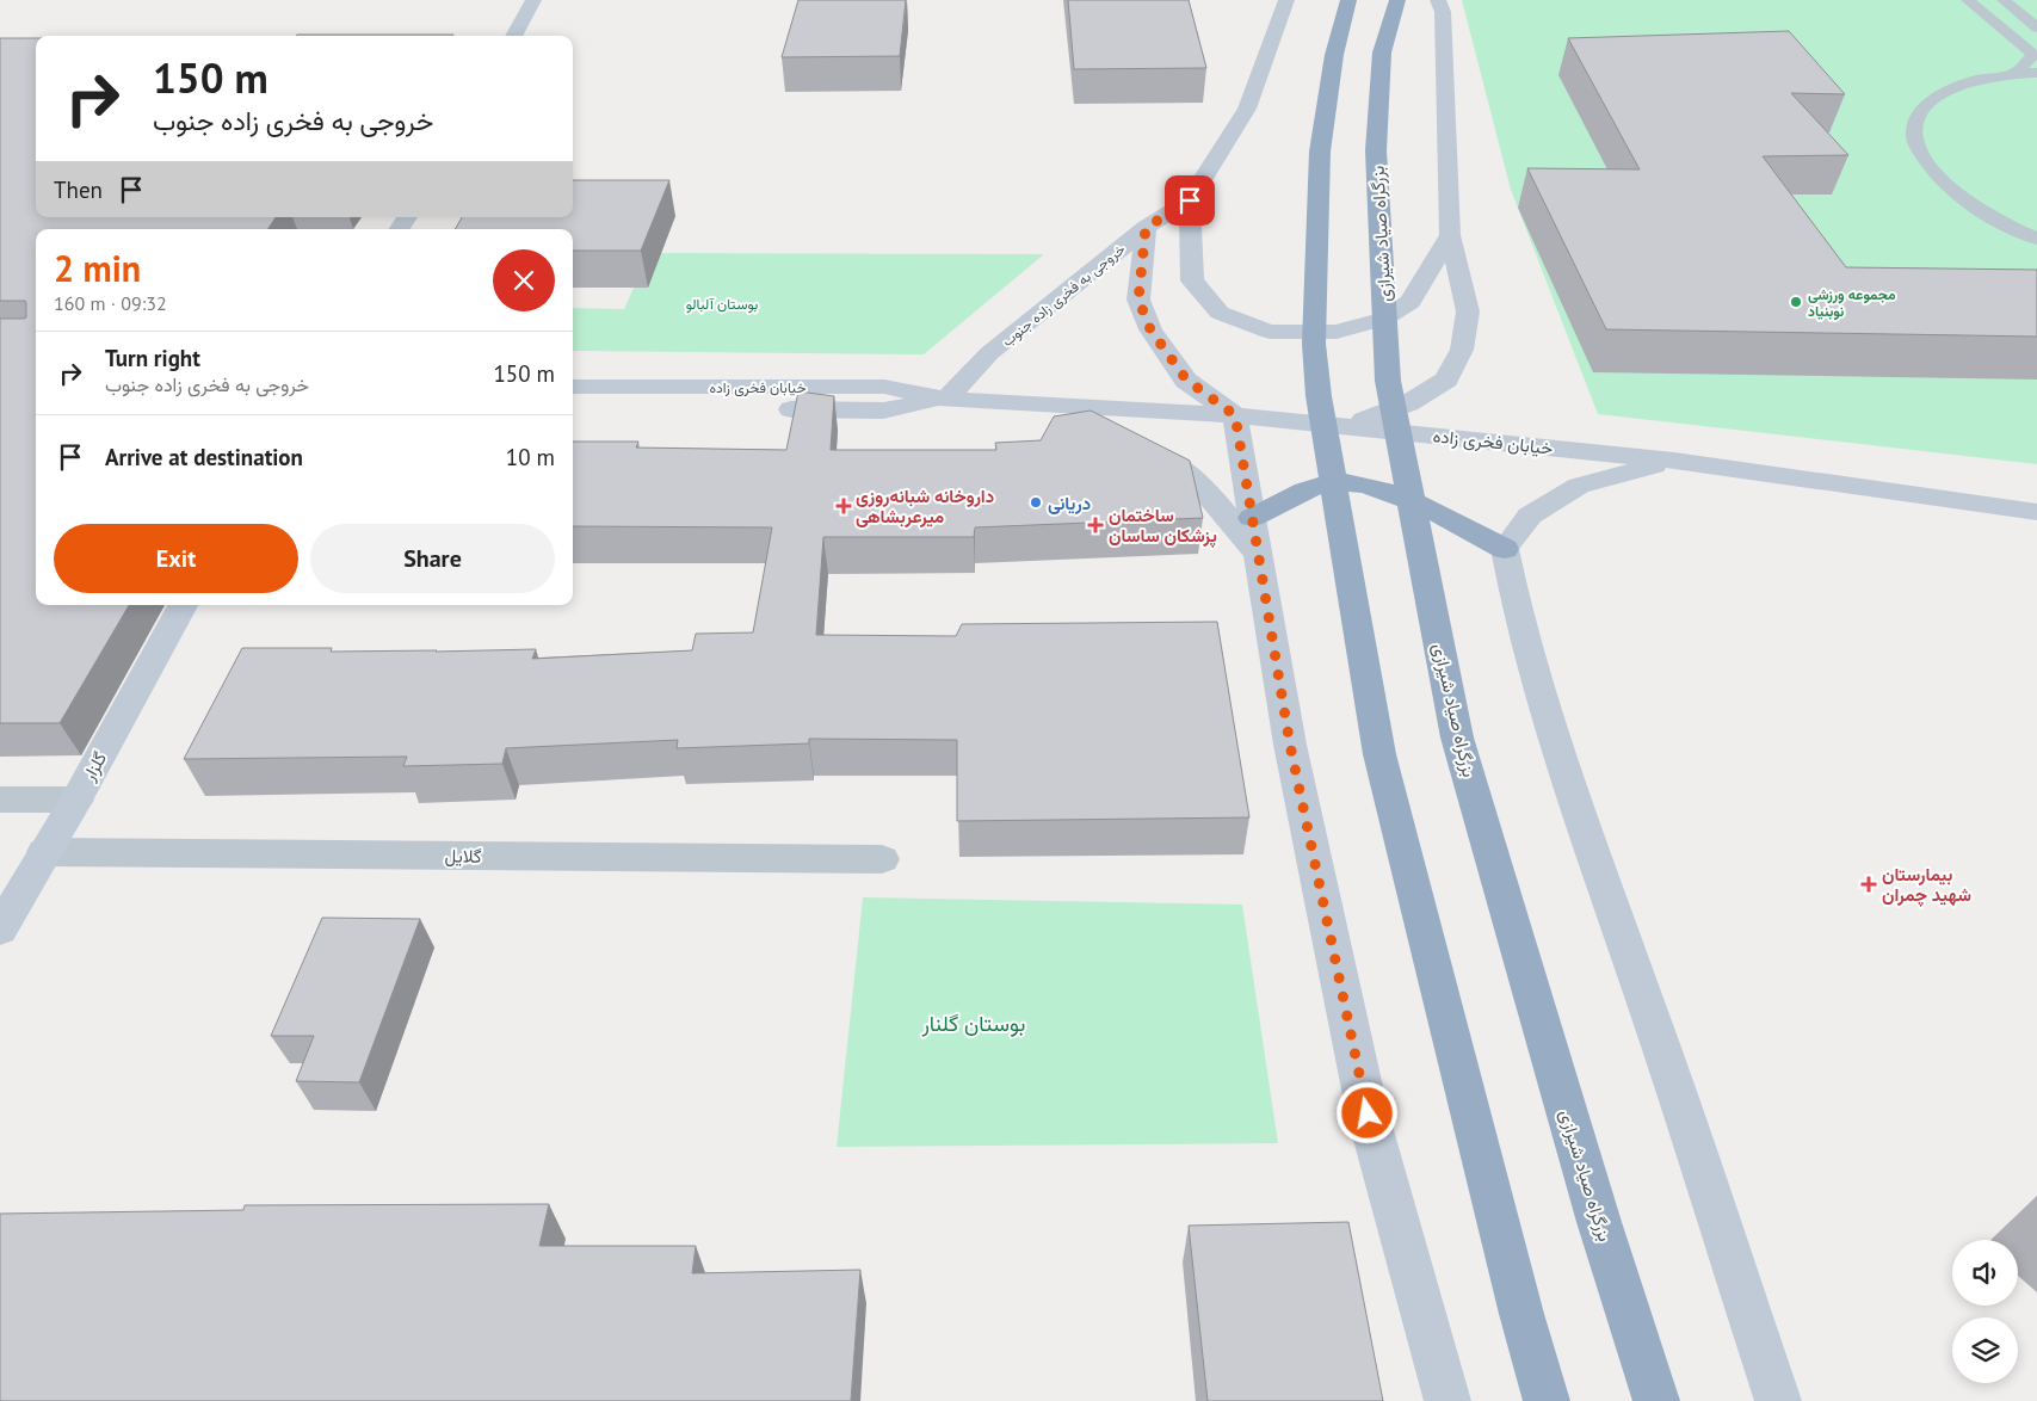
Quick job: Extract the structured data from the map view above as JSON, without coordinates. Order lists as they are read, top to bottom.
{
  "streets": {
    "highway": ["بزرگراه صیاد شیرازی"],
    "main road": ["خروجی به فخری زاده جنوب", "خیابان فخری زاده", "گلزار"],
    "street": ["گلایل"]
  },
  "crossings": [
    ["خروجی به فخری زاده جنوب", "خیابان فخری زاده"],
    ["گلزار", "گلایل"]
  ],
  "parks": ["بوستان آلبالو", "بوستان گلنار"],
  "places": {
    "other": ["مجموعه ورزشی نوبنیاد", "دریانى"],
    "health": ["داروخانه شبانه‌روزی میرعربشاهی", "ساختمان پزشکان ساسان", "بیمارستان شهید چمران"]
  },
  "page": {
    "turn": ["150 m", "خروجی به فخری زاده جنوب"],
    "then": "Then",
    "heading": ["2 min", "160 m · 09:32"],
    "list": [
      {
        "name": "Turn right",
        "note": "خروجی به فخری زاده جنوب",
        "value": "150 m"
      },
      {
        "name": "Arrive at destination",
        "value": "10 m"
      }
    ],
    "buttons": ["Exit", "Share"]
  }
}
